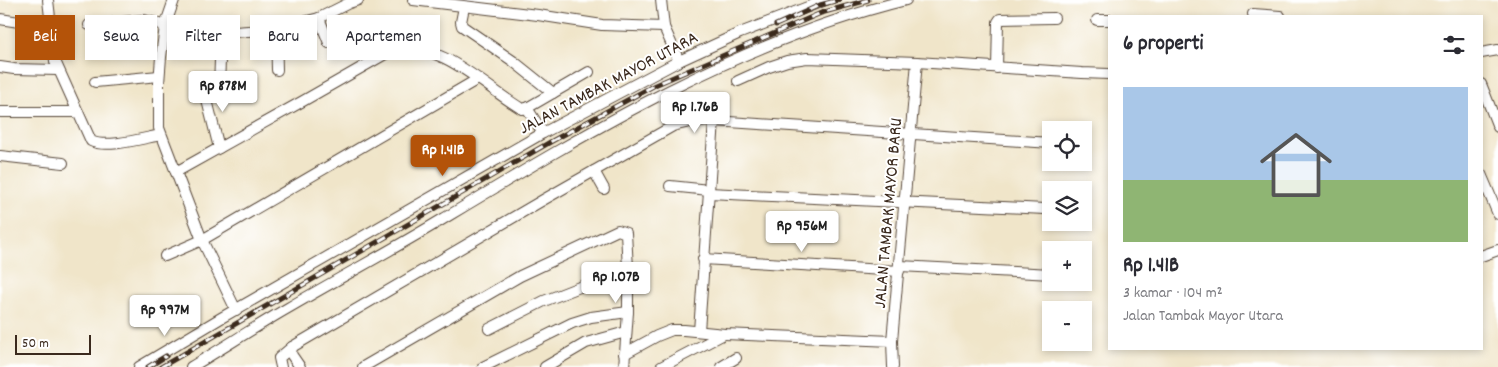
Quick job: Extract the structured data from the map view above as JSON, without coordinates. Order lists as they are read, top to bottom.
{
  "streets": {
    "street": ["JALAN TAMBAK MAYOR UTARA", "JALAN TAMBAK MAYOR BARU"]
  },
  "scale_bar": "50 m",
  "page": {
    "chip": [
      "Beli",
      "Sewa",
      "Filter",
      "Baru",
      "Apartemen"
    ],
    "heading": "6 properti",
    "price": [
      "Rp 878M",
      "Rp 1.76B",
      "Rp 1.41B",
      "Rp 956M",
      "Rp 1.07B",
      "Rp 997M"
    ],
    "list": [
      {
        "name": "Rp 1.41B",
        "note": "3 kamar · 104 m² · Jalan Tambak Mayor Utara"
      }
    ],
    "map_buttons": ["+", "−"],
    "scale": "50 m"
  }
}
